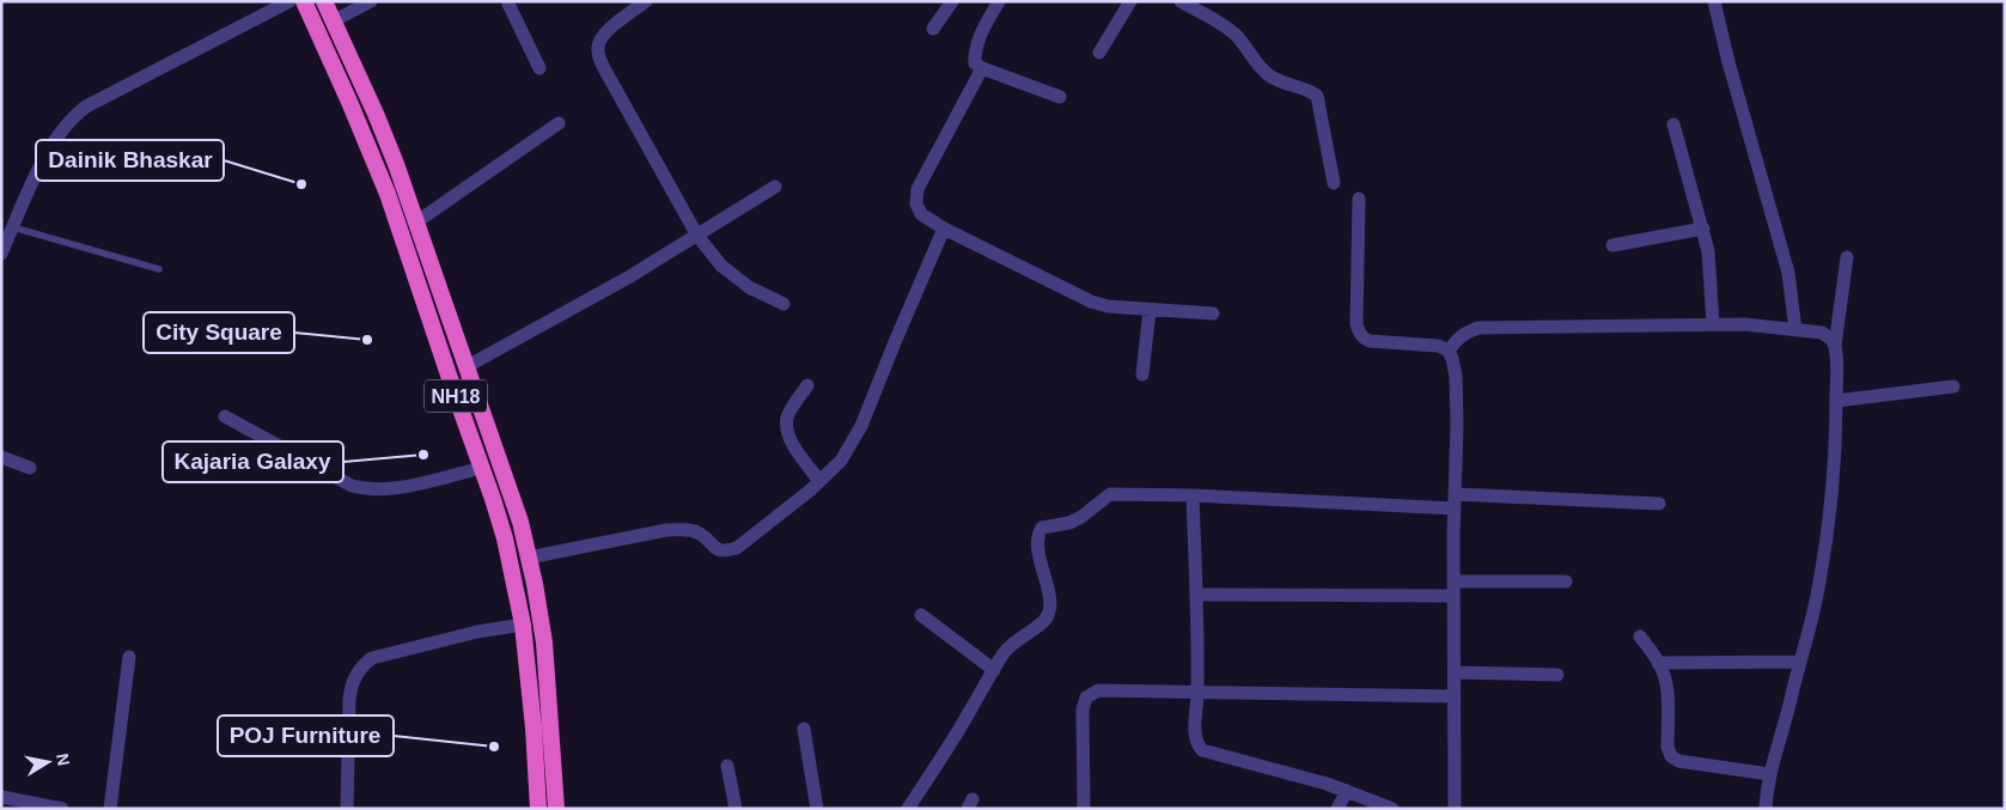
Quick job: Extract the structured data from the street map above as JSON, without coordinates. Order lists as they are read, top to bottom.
{
  "streets": {
    "highway": ["NH18"]
  },
  "places": [
    "Dainik Bhaskar",
    "City Square",
    "Kajaria Galaxy",
    "POJ Furniture"
  ],
  "north": "right"
}
